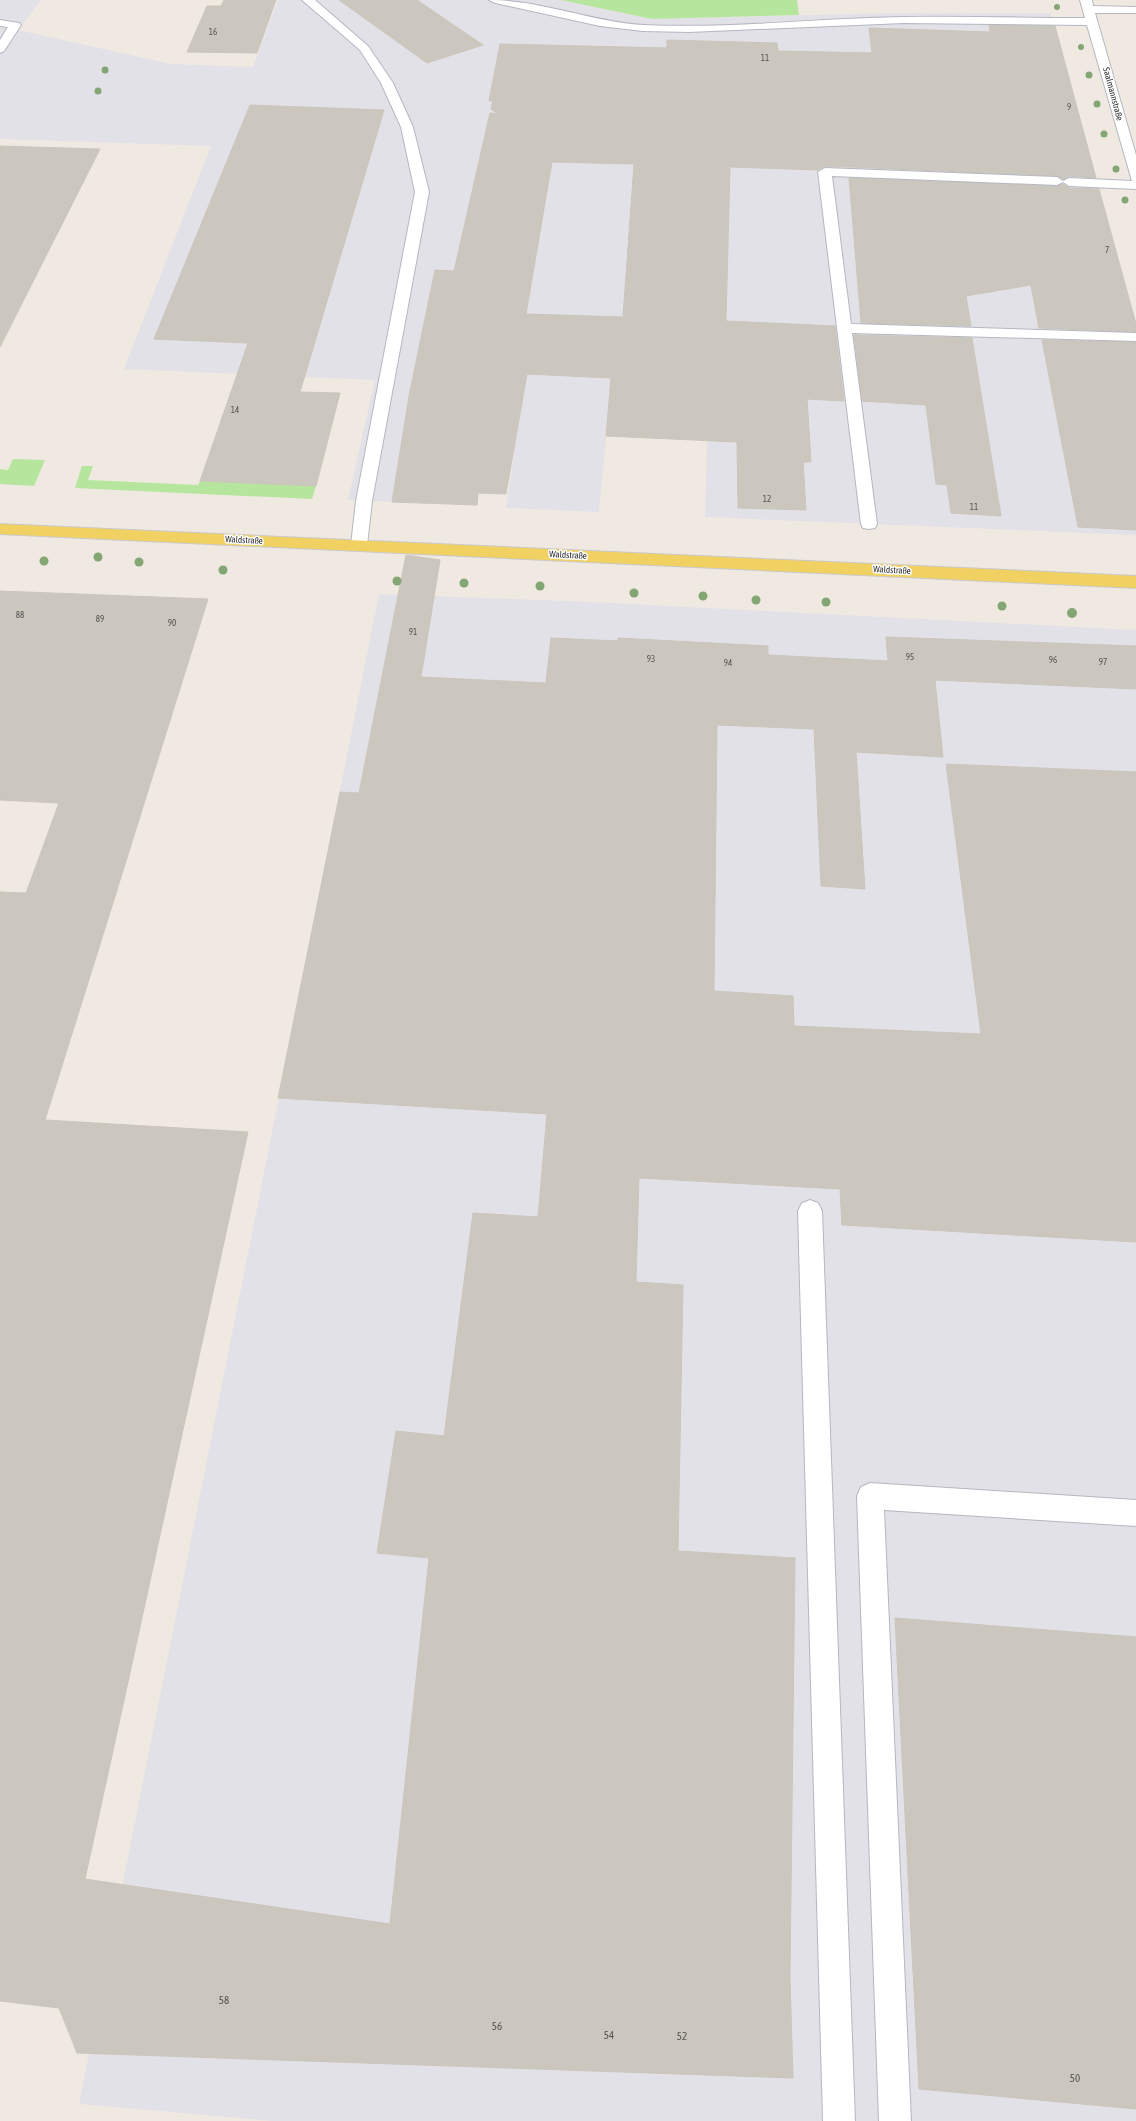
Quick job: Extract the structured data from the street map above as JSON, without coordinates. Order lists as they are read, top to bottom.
{
  "streets": {
    "main road": ["Waldstraße"],
    "street": ["Saalmannstraße"]
  },
  "house_numbers": [
    "16",
    "11",
    "9",
    "7",
    "14",
    "12",
    "11",
    "88",
    "89",
    "90",
    "91",
    "95",
    "93",
    "96",
    "97",
    "94",
    "58",
    "56",
    "54",
    "52",
    "50"
  ]
}
